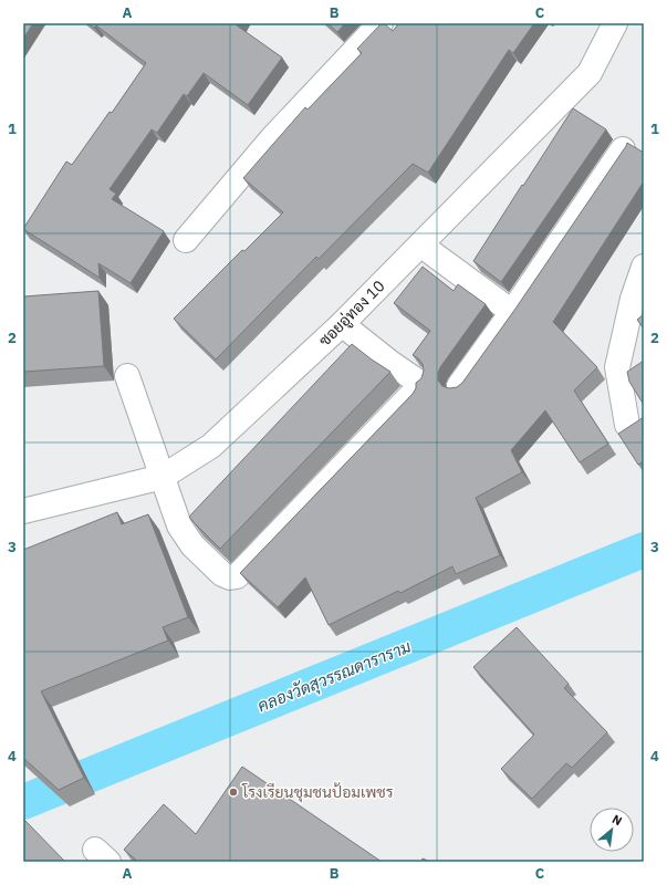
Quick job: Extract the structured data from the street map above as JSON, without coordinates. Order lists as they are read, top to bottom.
{
  "streets": {
    "street": ["ซอยอู่ทอง 10"]
  },
  "water": ["คลองวัดสุวรรณดาราราม"],
  "places": ["โรงเรียนชุมชนป้อมเพชร"],
  "north": "top right",
  "grid": {
    "columns": ["A", "B", "C"],
    "rows": [
      "1",
      "2",
      "3",
      "4"
    ]
  }
}
